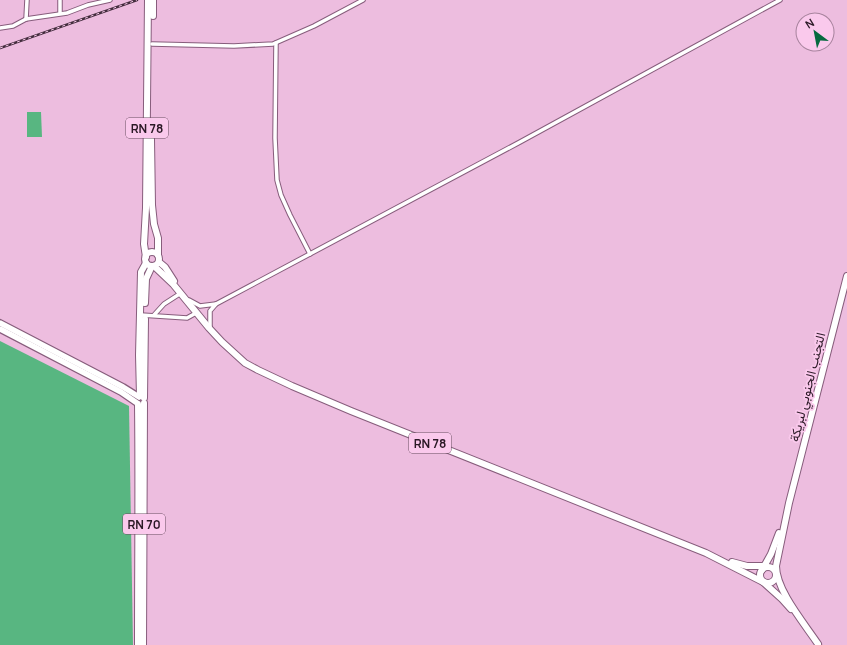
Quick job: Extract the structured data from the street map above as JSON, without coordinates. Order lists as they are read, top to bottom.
{
  "streets": {
    "main road": ["RN 78", "التجنب الجنوبي لبريكة", "RN 70"]
  },
  "crossings": [
    ["RN 78", "RN 70"]
  ],
  "north": "top left"
}
